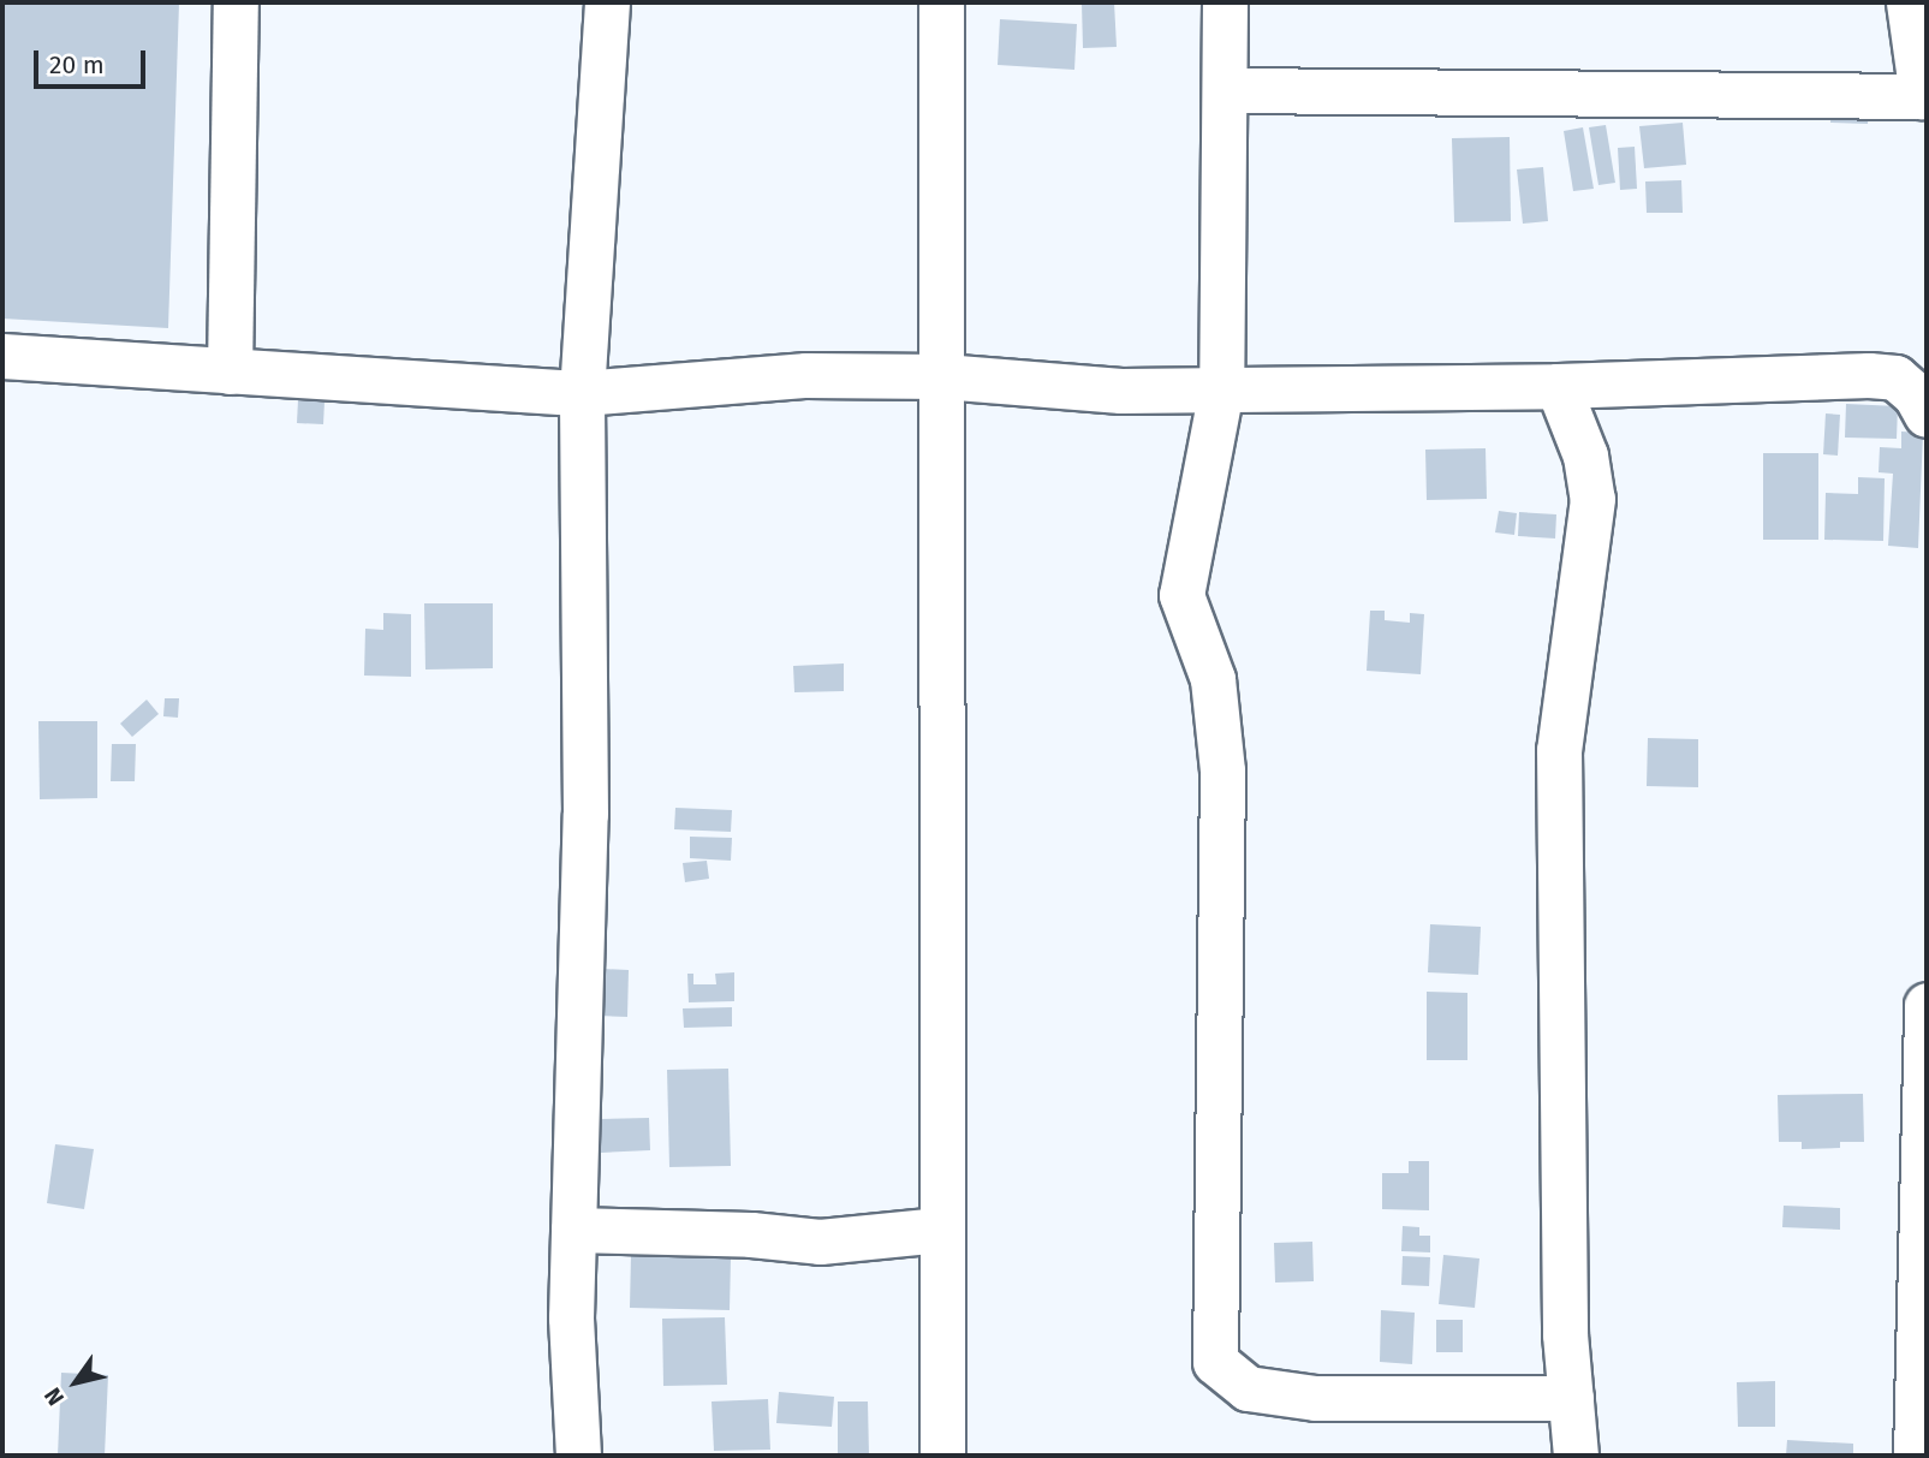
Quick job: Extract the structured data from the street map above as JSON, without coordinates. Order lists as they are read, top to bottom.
{
  "scale_bar": "20 m",
  "north": "bottom left"
}
